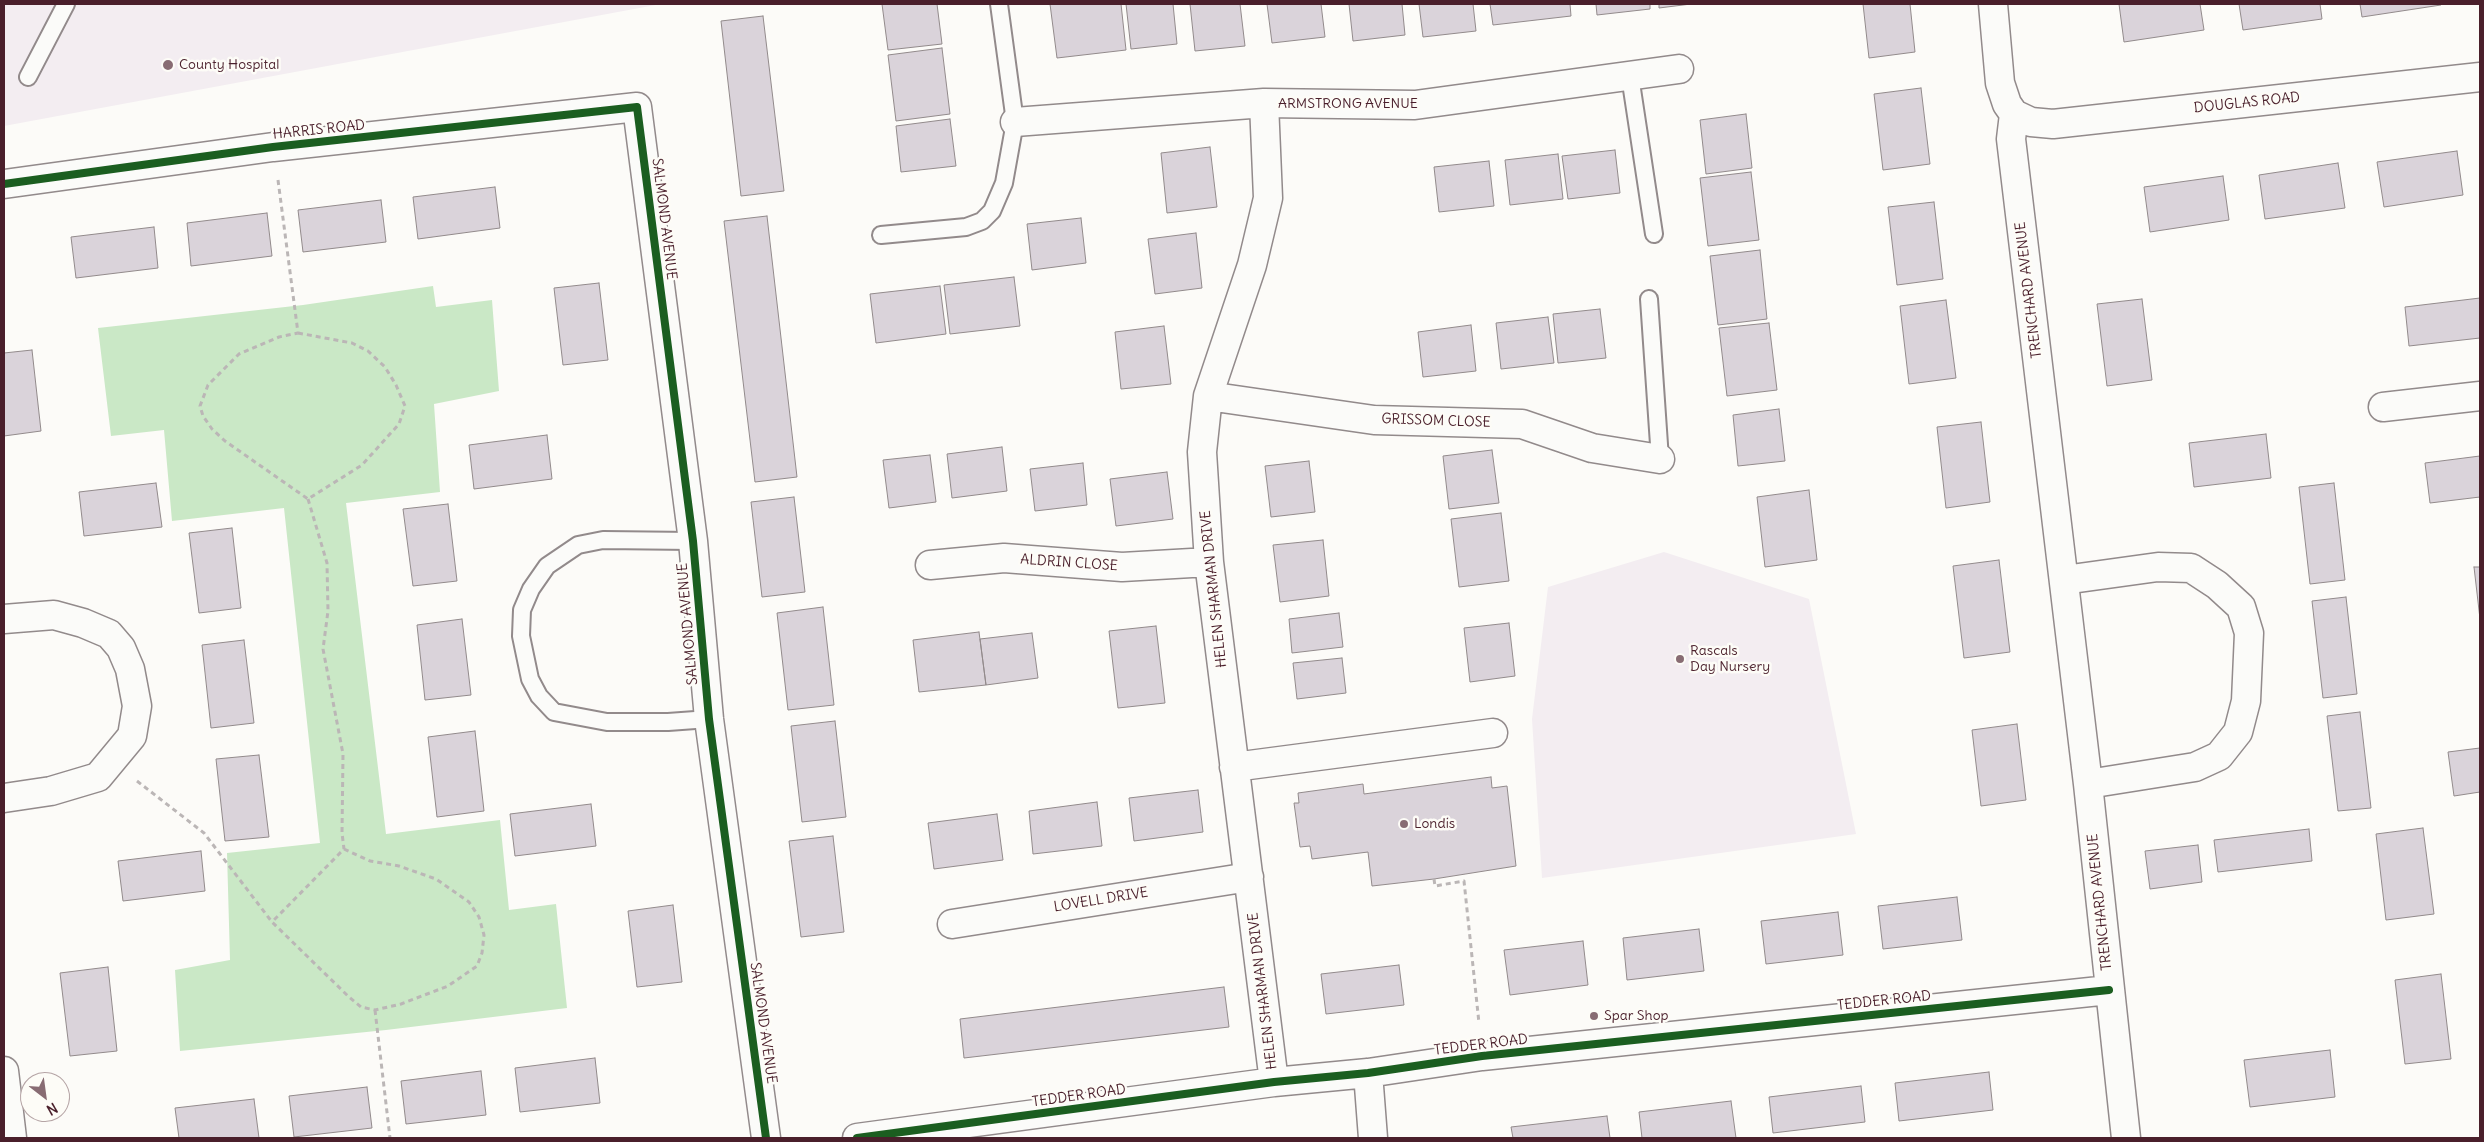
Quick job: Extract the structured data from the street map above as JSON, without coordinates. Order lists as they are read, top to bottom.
{
  "streets": {
    "street": [
      "DOUGLAS ROAD",
      "ARMSTRONG AVENUE",
      "HARRIS ROAD",
      "SALMOND AVENUE",
      "TRENCHARD AVENUE",
      "GRISSOM CLOSE",
      "ALDRIN CLOSE",
      "HELEN SHARMAN DRIVE",
      "LOVELL DRIVE",
      "TEDDER ROAD"
    ]
  },
  "crossings": [
    ["DOUGLAS ROAD", "TRENCHARD AVENUE"],
    ["ARMSTRONG AVENUE", "HELEN SHARMAN DRIVE"],
    ["HARRIS ROAD", "SALMOND AVENUE"],
    ["TRENCHARD AVENUE", "TEDDER ROAD"],
    ["GRISSOM CLOSE", "HELEN SHARMAN DRIVE"],
    ["ALDRIN CLOSE", "HELEN SHARMAN DRIVE"],
    ["HELEN SHARMAN DRIVE", "LOVELL DRIVE"],
    ["HELEN SHARMAN DRIVE", "TEDDER ROAD"]
  ],
  "places": [
    "County Hospital",
    "Rascals Day Nursery",
    "Londis",
    "Spar Shop"
  ],
  "north": "bottom right"
}
